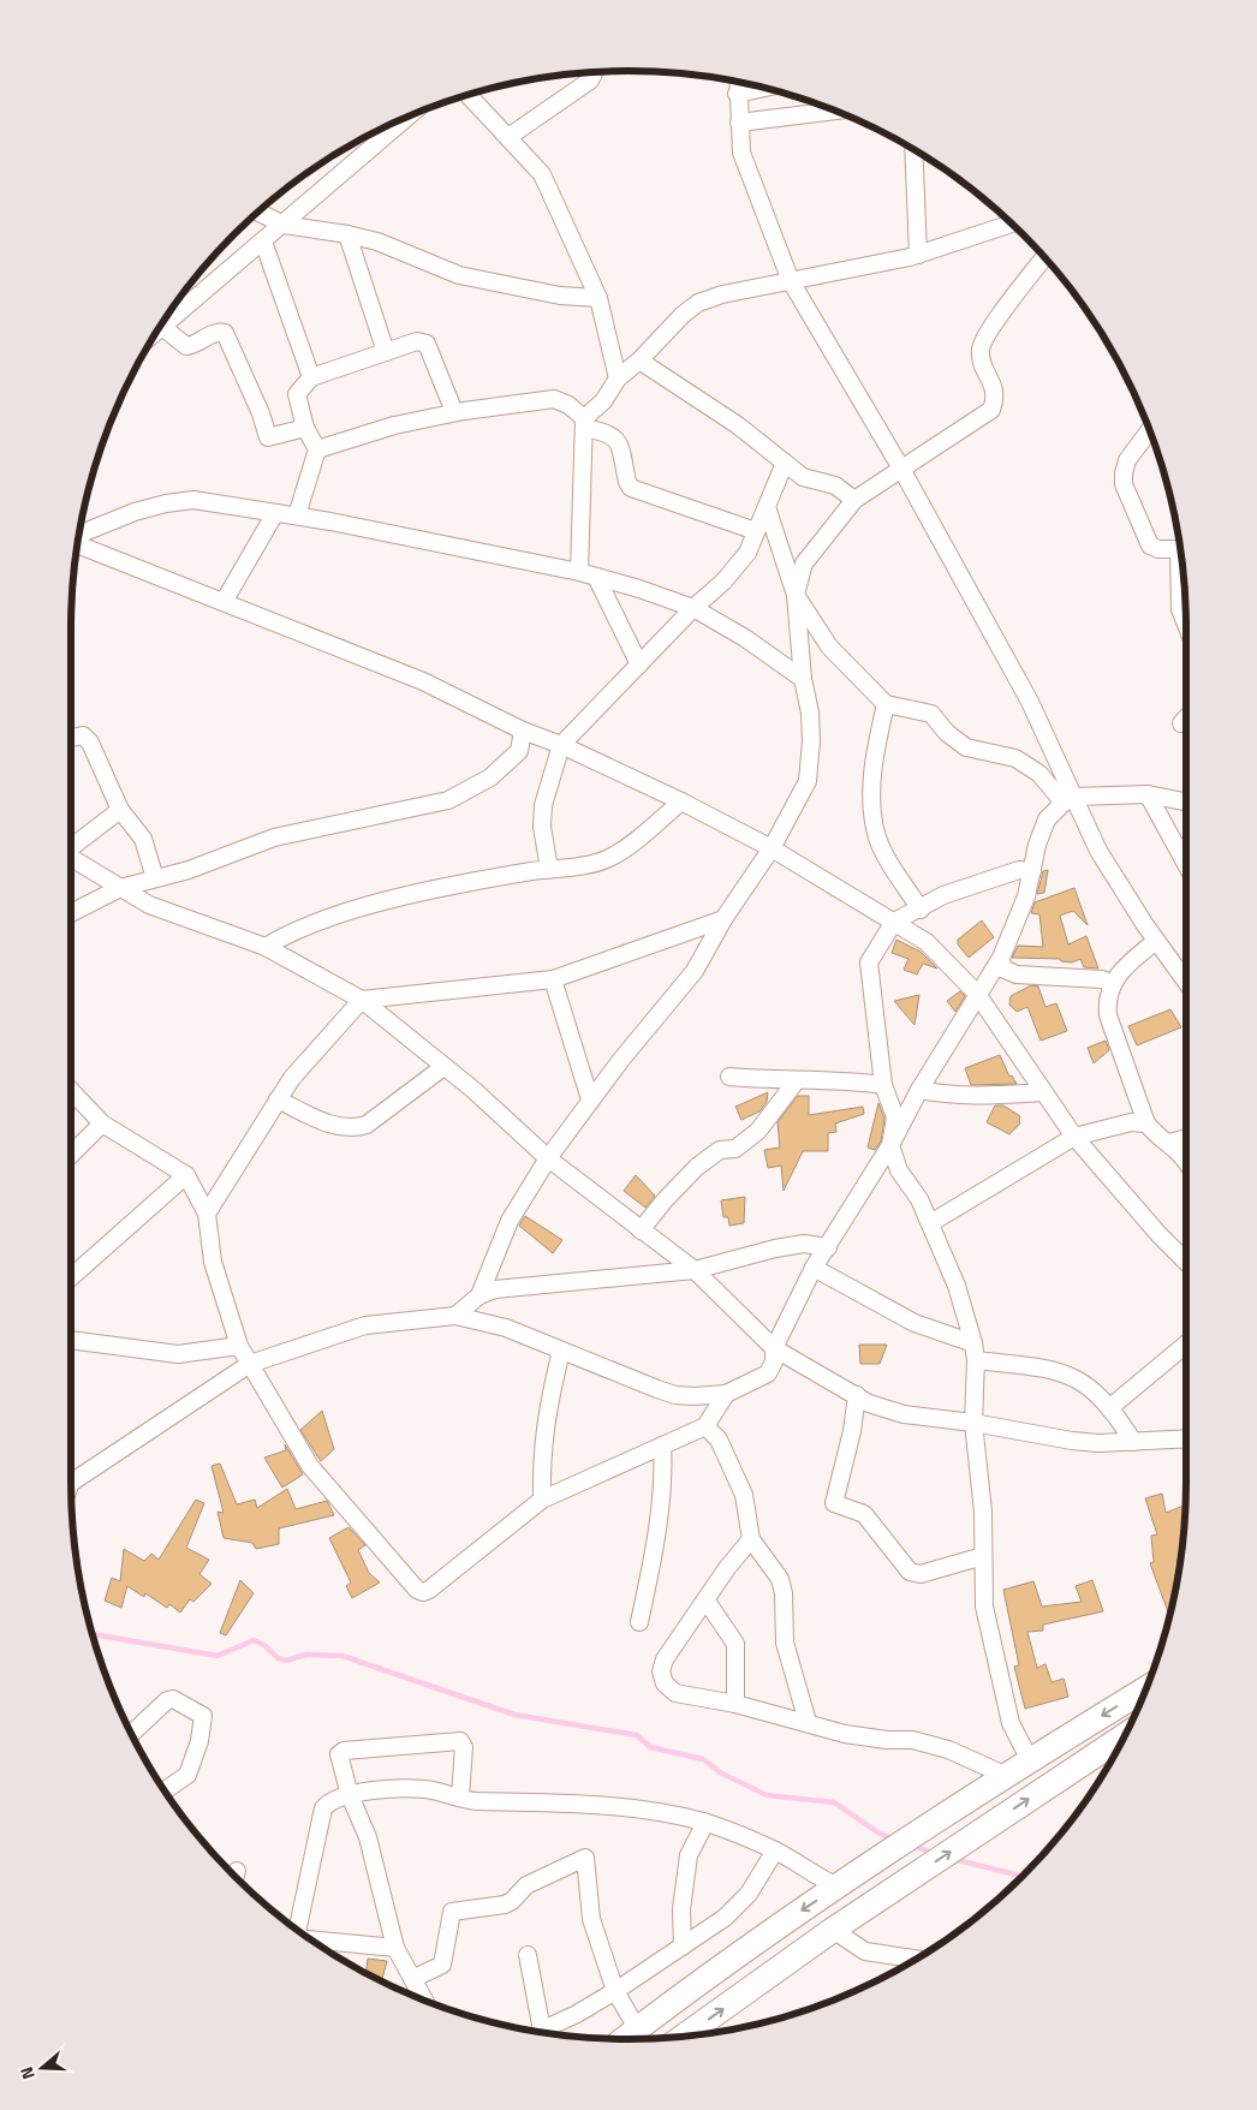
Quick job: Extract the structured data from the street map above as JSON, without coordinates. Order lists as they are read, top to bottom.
{
  "north": "left"
}
